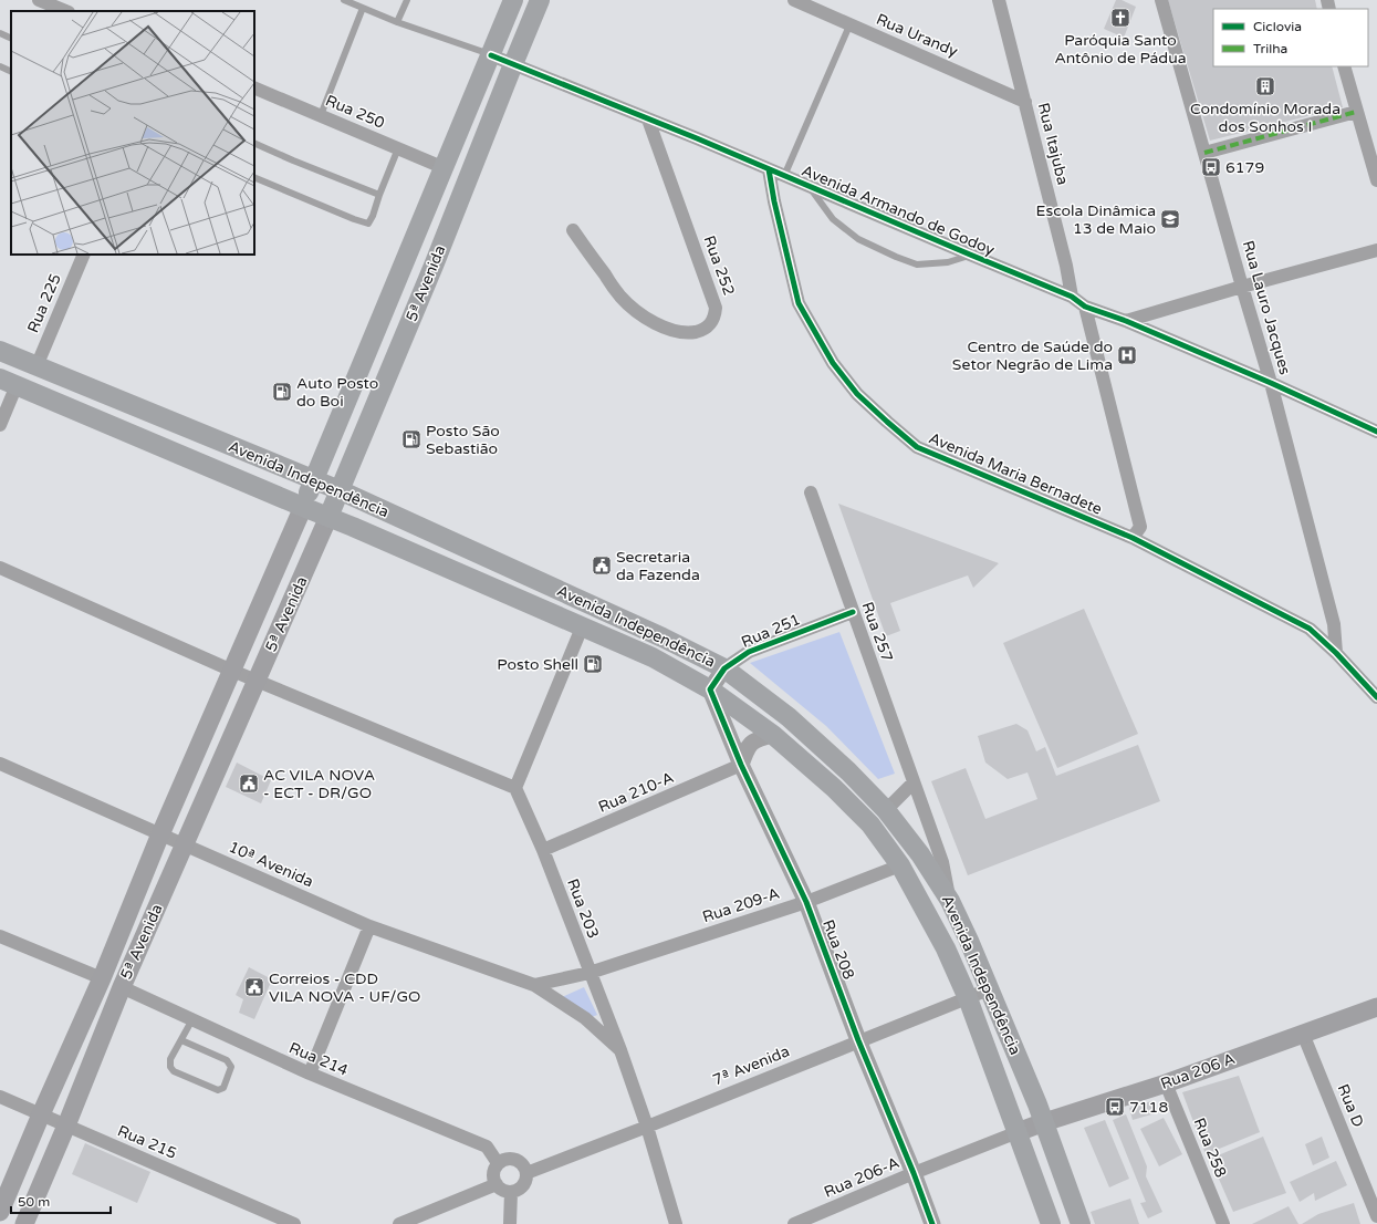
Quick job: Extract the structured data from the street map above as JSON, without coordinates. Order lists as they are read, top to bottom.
{
  "streets": {
    "main road": ["5ª Avenida", "Avenida Independência", "Rua 206 A"],
    "street": [
      "Rua Urandy",
      "Rua 250",
      "Rua Itajuba",
      "Avenida Armando de Godoy",
      "Rua 252",
      "Rua 225",
      "Rua Lauro Jacques",
      "Avenida Maria Bernadete",
      "Rua 251",
      "Rua 257",
      "Rua 210-A",
      "10ª Avenida",
      "Rua 209-A",
      "Rua 203",
      "Rua 208",
      "Rua 214",
      "7ª Avenida",
      "Rua D",
      "Rua 215",
      "Rua 258",
      "Rua 206-A"
    ]
  },
  "crossings": [
    ["Rua Urandy", "Rua Itajuba"],
    ["Rua 250", "5ª Avenida"],
    ["Rua Itajuba", "Avenida Armando de Godoy"],
    ["Avenida Armando de Godoy", "Rua 252"],
    ["Avenida Armando de Godoy", "5ª Avenida"],
    ["Avenida Armando de Godoy", "Rua Lauro Jacques"],
    ["Avenida Armando de Godoy", "Avenida Maria Bernadete"],
    ["5ª Avenida", "Avenida Independência"],
    ["5ª Avenida", "10ª Avenida"],
    ["5ª Avenida", "Rua 214"],
    ["5ª Avenida", "Rua 215"],
    ["Rua 225", "Avenida Independência"],
    ["Rua Lauro Jacques", "Avenida Maria Bernadete"],
    ["Avenida Independência", "Rua 251"],
    ["Avenida Independência", "Rua 257"],
    ["Avenida Independência", "Rua 209-A"],
    ["Avenida Independência", "Rua 208"],
    ["Avenida Independência", "7ª Avenida"],
    ["Avenida Independência", "Rua 206 A"],
    ["Avenida Independência", "Rua 206-A"],
    ["Rua 251", "Rua 257"],
    ["Rua 251", "Rua 208"],
    ["Rua 210-A", "Rua 203"],
    ["Rua 210-A", "Rua 208"],
    ["10ª Avenida", "Rua 203"],
    ["Rua 209-A", "Rua 203"],
    ["Rua 209-A", "Rua 208"],
    ["Rua 203", "7ª Avenida"],
    ["Rua 208", "7ª Avenida"],
    ["Rua 208", "Rua 206-A"],
    ["Rua 214", "7ª Avenida"],
    ["Rua 206 A", "Rua D"],
    ["Rua 206 A", "Rua 258"],
    ["Rua 206 A", "Rua 206-A"]
  ],
  "places": {
    "church": ["Paróquia Santo Antônio de Pádua"],
    "building": ["Condomínio Morada dos Sonhos I"],
    "bus stop": ["6179", "7118"],
    "school or university": ["Escola Dinâmica 13 de Maio"],
    "hospital": ["Centro de Saúde do Setor Negrão de Lima"],
    "fuel station": ["Auto Posto do Boi", "Posto São Sebastião", "Posto Shell"],
    "public building": ["Secretaria da Fazenda", "AC VILA NOVA - ECT - DR/GO", "Correios - CDD VILA NOVA - UF/GO"]
  },
  "legend": ["Ciclovia", "Trilha"],
  "scale_bar": "50 m"
}
